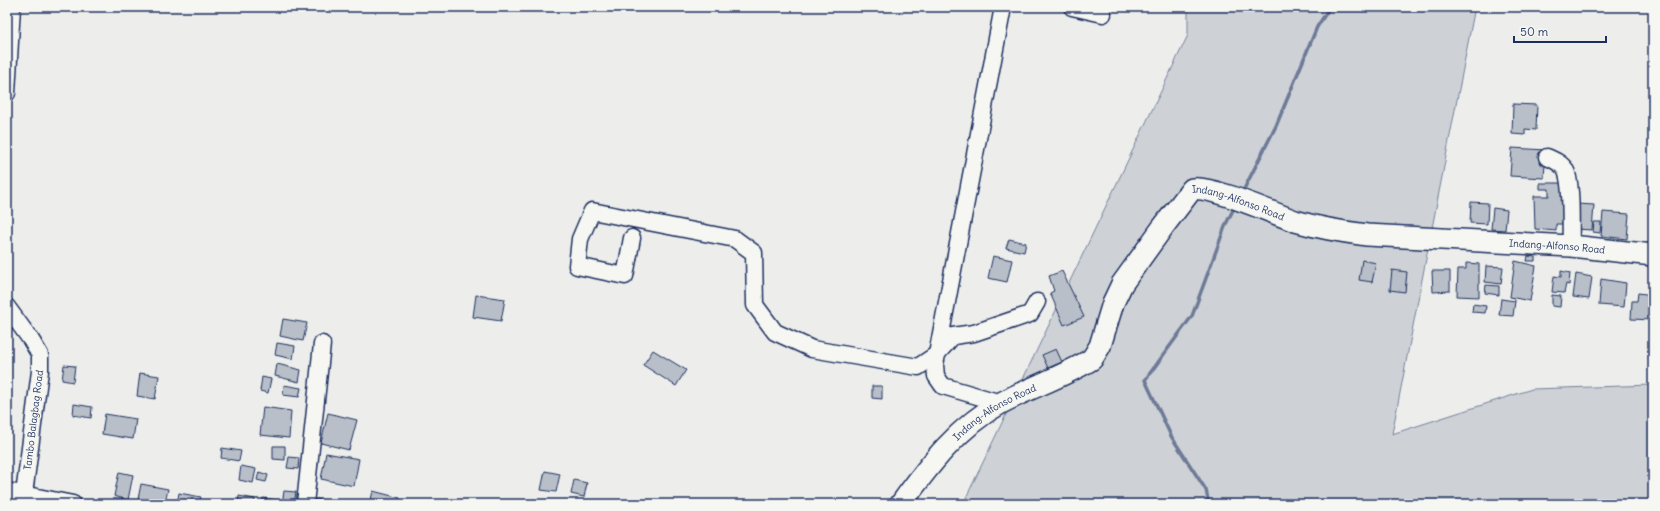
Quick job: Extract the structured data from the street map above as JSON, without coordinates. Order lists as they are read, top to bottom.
{
  "streets": {
    "main road": ["Indang-Alfonso Road"],
    "street": ["Tambo Balagbag Road"]
  },
  "scale_bar": "50 m"
}
